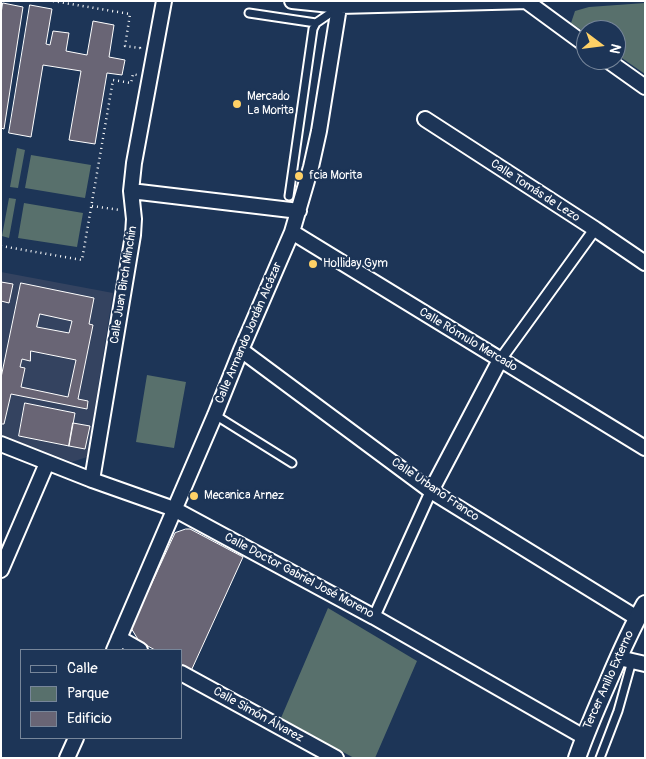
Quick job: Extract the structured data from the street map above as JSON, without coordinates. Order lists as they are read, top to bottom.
{
  "streets": {
    "street": [
      "Calle Tomás de Lezo",
      "Calle Juan Birch Minchin",
      "Calle Armando Jordán Alcázar",
      "Calle Rómulo Mercado",
      "Calle Urbano Franco",
      "Calle Doctor Gabriel José Moreno",
      "Tercer Anillo Externo",
      "Calle Simón Álvarez"
    ]
  },
  "crossings": [
    ["Calle Juan Birch Minchin", "Calle Doctor Gabriel José Moreno"],
    ["Calle Armando Jordán Alcázar", "Calle Rómulo Mercado"],
    ["Calle Armando Jordán Alcázar", "Calle Urbano Franco"],
    ["Calle Armando Jordán Alcázar", "Calle Doctor Gabriel José Moreno"],
    ["Calle Urbano Franco", "Tercer Anillo Externo"],
    ["Calle Doctor Gabriel José Moreno", "Tercer Anillo Externo"]
  ],
  "places": [
    "Mercado La Morita",
    "fcia Morita",
    "Holliday Gym",
    "Mecanica Arnez"
  ],
  "legend": ["Calle", "Parque", "Edificio"],
  "north": "right"
}
